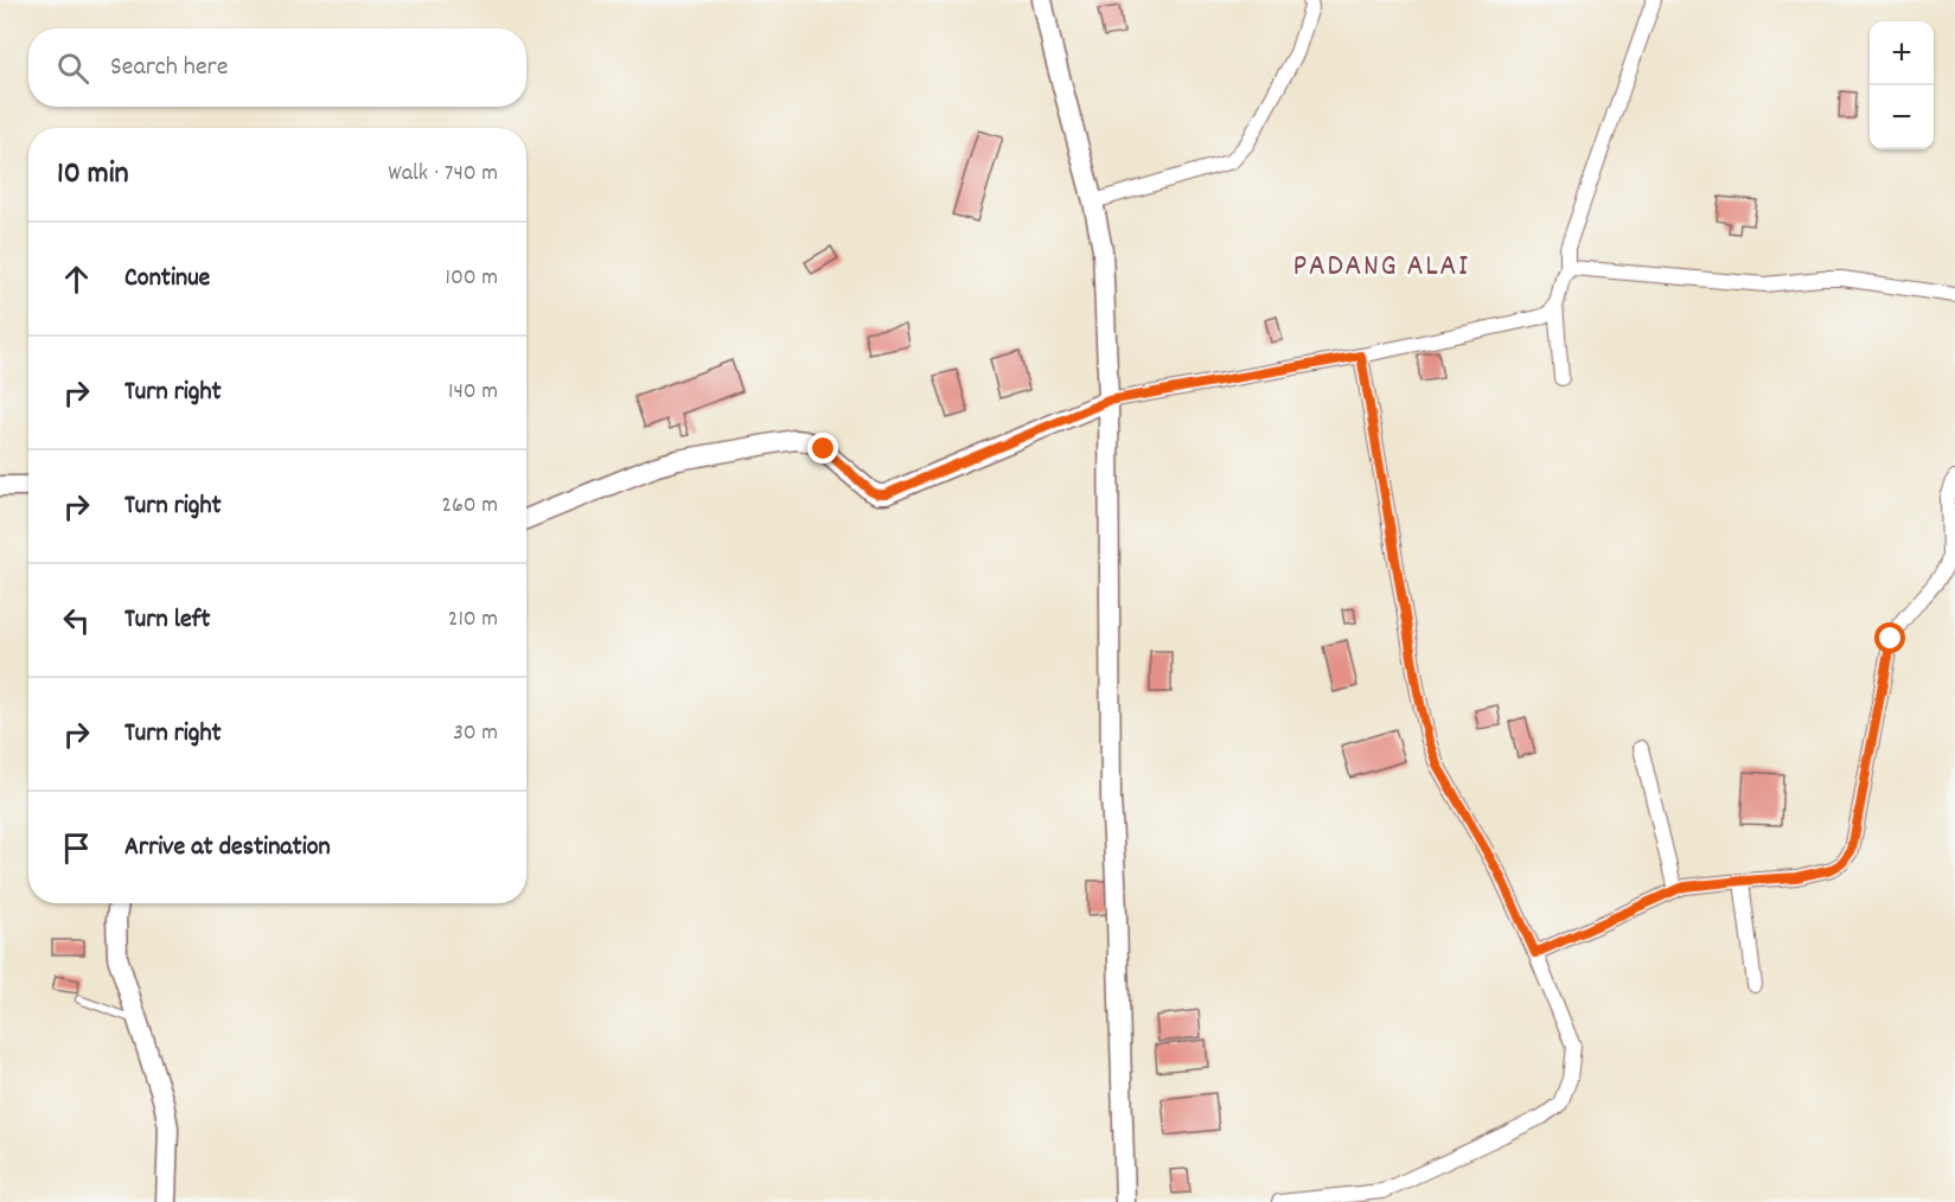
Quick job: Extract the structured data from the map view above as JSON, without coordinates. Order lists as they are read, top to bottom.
{
  "districts": ["PADANG ALAI"],
  "page": {
    "map_buttons": ["+", "−"],
    "search": "Search here",
    "heading": ["10 min", "Walk · 740 m"],
    "list": [
      ["Continue", "100 m"],
      ["Turn right", "140 m"],
      ["Turn right", "260 m"],
      ["Turn left", "210 m"],
      ["Turn right", "30 m"],
      "Arrive at destination"
    ]
  }
}
